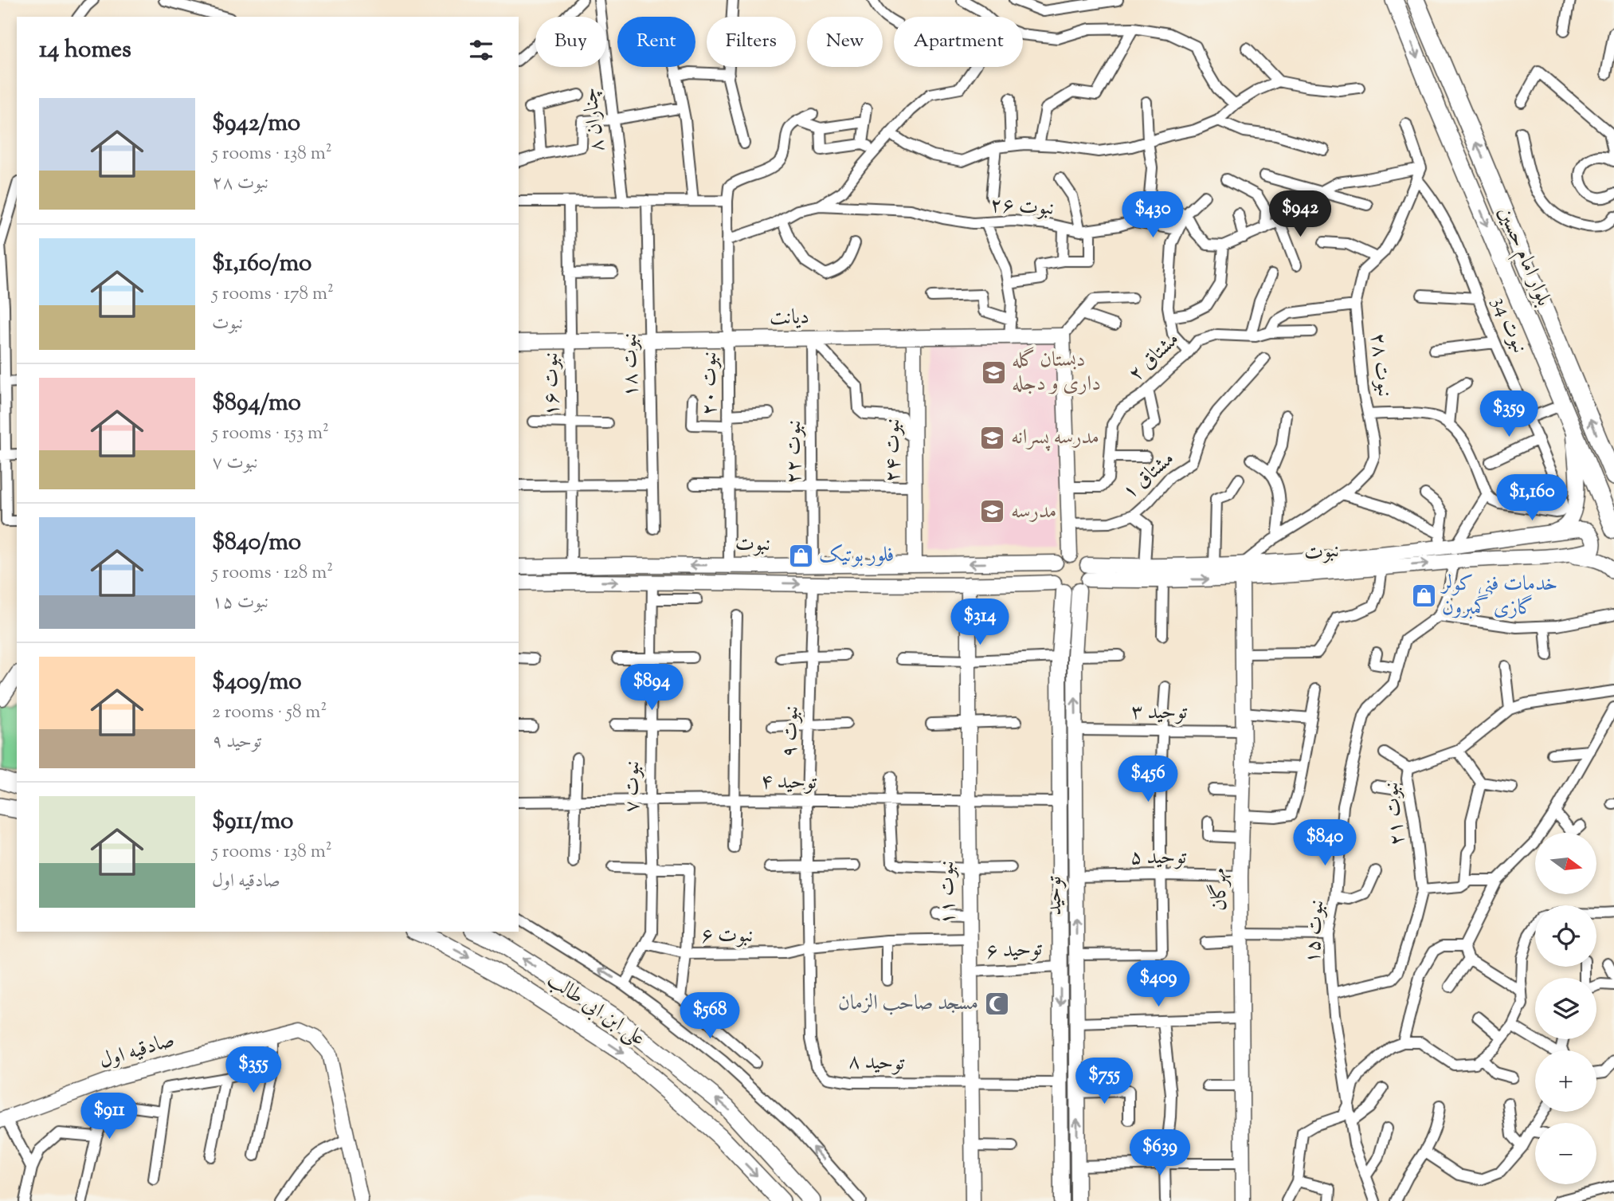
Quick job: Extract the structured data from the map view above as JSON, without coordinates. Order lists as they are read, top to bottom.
{
  "streets": {
    "main road": ["بلوار امام حسین", "علی ابن ابی طالب"],
    "street": [
      "چناران ۸",
      "نبوت ۲۶",
      "دیانت",
      "نبوت 34",
      "مشتاق ۲",
      "نبوت ۱۸",
      "نبوت ۲۸",
      "نبوت ۲۰",
      "نبوت ۱۶",
      "نبوت ۲۴",
      "نبوت ۲۲",
      "مشتاق ۱",
      "نبوت",
      "توحید ۳",
      "نبوت ۹",
      "توحید ۴",
      "نبوت ۷",
      "نبوت ۲۱",
      "توحید ۵",
      "مهرگان",
      "نبوت ۱۱",
      "توحید",
      "نبوت ۱۵",
      "نبوت ۶",
      "توحید ۶",
      "صادقیه اول",
      "توحید ۸"
    ]
  },
  "crossings": [
    ["دیانت", "نبوت ۱۸"],
    ["دیانت", "نبوت ۲۰"],
    ["دیانت", "نبوت ۱۶"],
    ["دیانت", "نبوت ۲۴"],
    ["دیانت", "نبوت ۲۲"],
    ["نبوت 34", "نبوت ۲۸"],
    ["نبوت ۲۸", "نبوت"],
    ["نبوت ۲۸", "مهرگان"],
    ["نبوت ۲۰", "نبوت"],
    ["نبوت ۱۶", "نبوت"],
    ["نبوت ۲۴", "نبوت"],
    ["نبوت ۲۲", "نبوت"],
    ["نبوت", "نبوت ۹"],
    ["نبوت", "نبوت ۷"],
    ["نبوت", "مهرگان"],
    ["نبوت", "نبوت ۱۱"],
    ["نبوت", "توحید"],
    ["توحید ۳", "مهرگان"],
    ["توحید ۳", "توحید"],
    ["نبوت ۹", "توحید ۴"],
    ["نبوت ۹", "نبوت ۶"],
    ["نبوت ۹", "توحید ۸"],
    ["توحید ۴", "نبوت ۷"],
    ["توحید ۴", "نبوت ۱۱"],
    ["توحید ۴", "توحید"],
    ["نبوت ۷", "نبوت ۶"],
    ["نبوت ۲۱", "نبوت ۱۵"],
    ["توحید ۵", "مهرگان"],
    ["توحید ۵", "توحید"],
    ["نبوت ۱۱", "نبوت ۶"],
    ["نبوت ۱۱", "توحید ۶"],
    ["نبوت ۱۱", "توحید ۸"],
    ["توحید", "توحید ۶"],
    ["توحید", "توحید ۸"],
    ["نبوت ۶", "توحید ۸"]
  ],
  "places": {
    "school or university": ["دبستان گله داری و دجله", "مدرسه پسرانه", "مدرسه"],
    "shop": ["فلور بوتیک", "خدمات فنی کولر گازی گمبرون"],
    "mosque": ["مسجد صاحب الزمان"]
  },
  "north": "right",
  "page": {
    "chip": [
      "Buy",
      "Rent",
      "Filters",
      "New",
      "Apartment"
    ],
    "heading": "14 homes",
    "list": [
      {
        "name": "$942/mo",
        "note": "5 rooms · 138 m² · نبوت ۲۸"
      },
      {
        "name": "$1,160/mo",
        "note": "5 rooms · 178 m² · نبوت"
      },
      {
        "name": "$894/mo",
        "note": "5 rooms · 153 m² · نبوت ۷"
      },
      {
        "name": "$840/mo",
        "note": "5 rooms · 128 m² · نبوت ۱۵"
      },
      {
        "name": "$409/mo",
        "note": "2 rooms · 58 m² · توحید ۹"
      },
      {
        "name": "$911/mo",
        "note": "5 rooms · 138 m² · صادقیه اول"
      }
    ],
    "price": [
      "$942",
      "$430",
      "$359",
      "$1,160",
      "$314",
      "$894",
      "$456",
      "$840",
      "$409",
      "$568",
      "$355",
      "$755",
      "$911",
      "$639"
    ],
    "map_buttons": ["+", "−"]
  }
}
